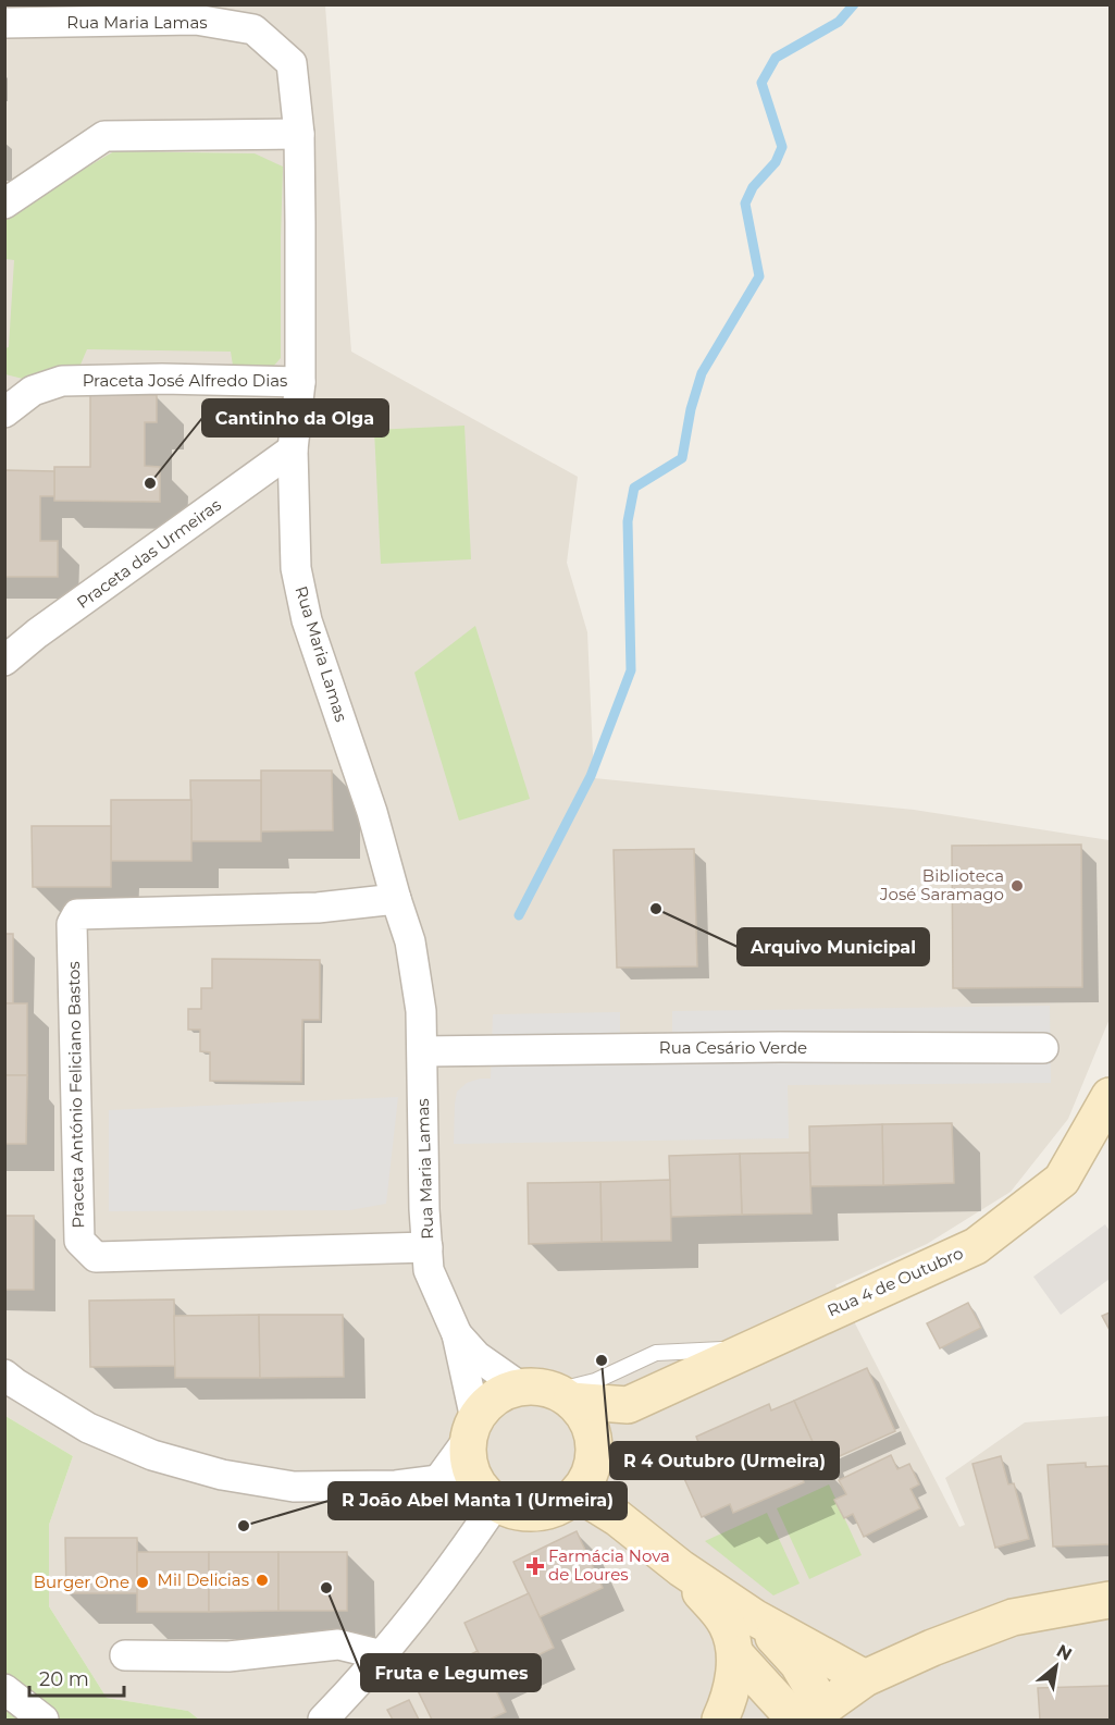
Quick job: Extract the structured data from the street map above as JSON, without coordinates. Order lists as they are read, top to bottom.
{
  "streets": {
    "street": [
      "Rua Maria Lamas",
      "Praceta José Alfredo Dias",
      "Praceta das Urmeiras",
      "Rua Cesário Verde",
      "Praceta António Feliciano Bastos",
      "Rua 4 de Outubro"
    ]
  },
  "crossings": [
    ["Rua Maria Lamas", "Praceta José Alfredo Dias"],
    ["Rua Maria Lamas", "Praceta das Urmeiras"],
    ["Rua Maria Lamas", "Rua Cesário Verde"],
    ["Rua Maria Lamas", "Praceta António Feliciano Bastos"],
    ["Rua Maria Lamas", "Rua 4 de Outubro"]
  ],
  "places": {
    "other": [
      "Cantinho da Olga",
      "Biblioteca José Saramago",
      "Arquivo Municipal",
      "R 4 Outubro (Urmeira)",
      "R João Abel Manta 1 (Urmeira)",
      "Mil Delicias",
      "Burger One",
      "Fruta e Legumes"
    ],
    "health": ["Farmácia Nova de Loures"]
  },
  "scale_bar": "20 m",
  "north": "top right"
}
